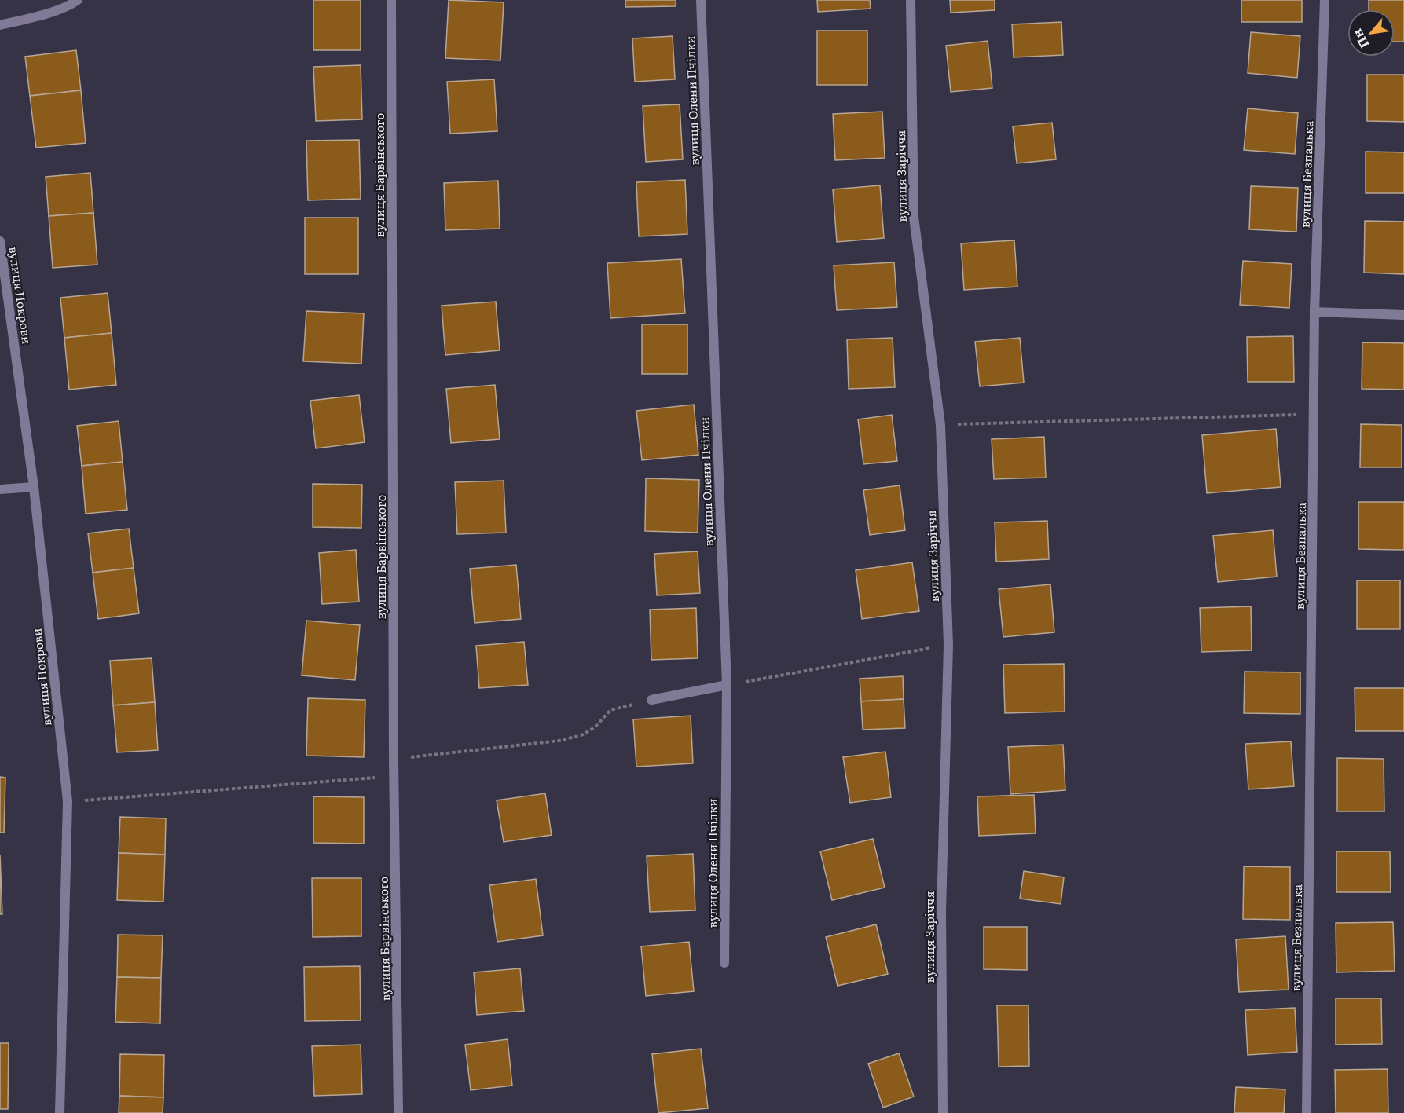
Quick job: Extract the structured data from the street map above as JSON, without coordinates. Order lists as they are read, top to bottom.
{
  "streets": {
    "street": [
      "вулиця Олени Пчілки",
      "вулиця Безпалька",
      "вулиця Барвінського",
      "вулиця Заріччя",
      "вулиця Покрови"
    ]
  },
  "north": "bottom left"
}
